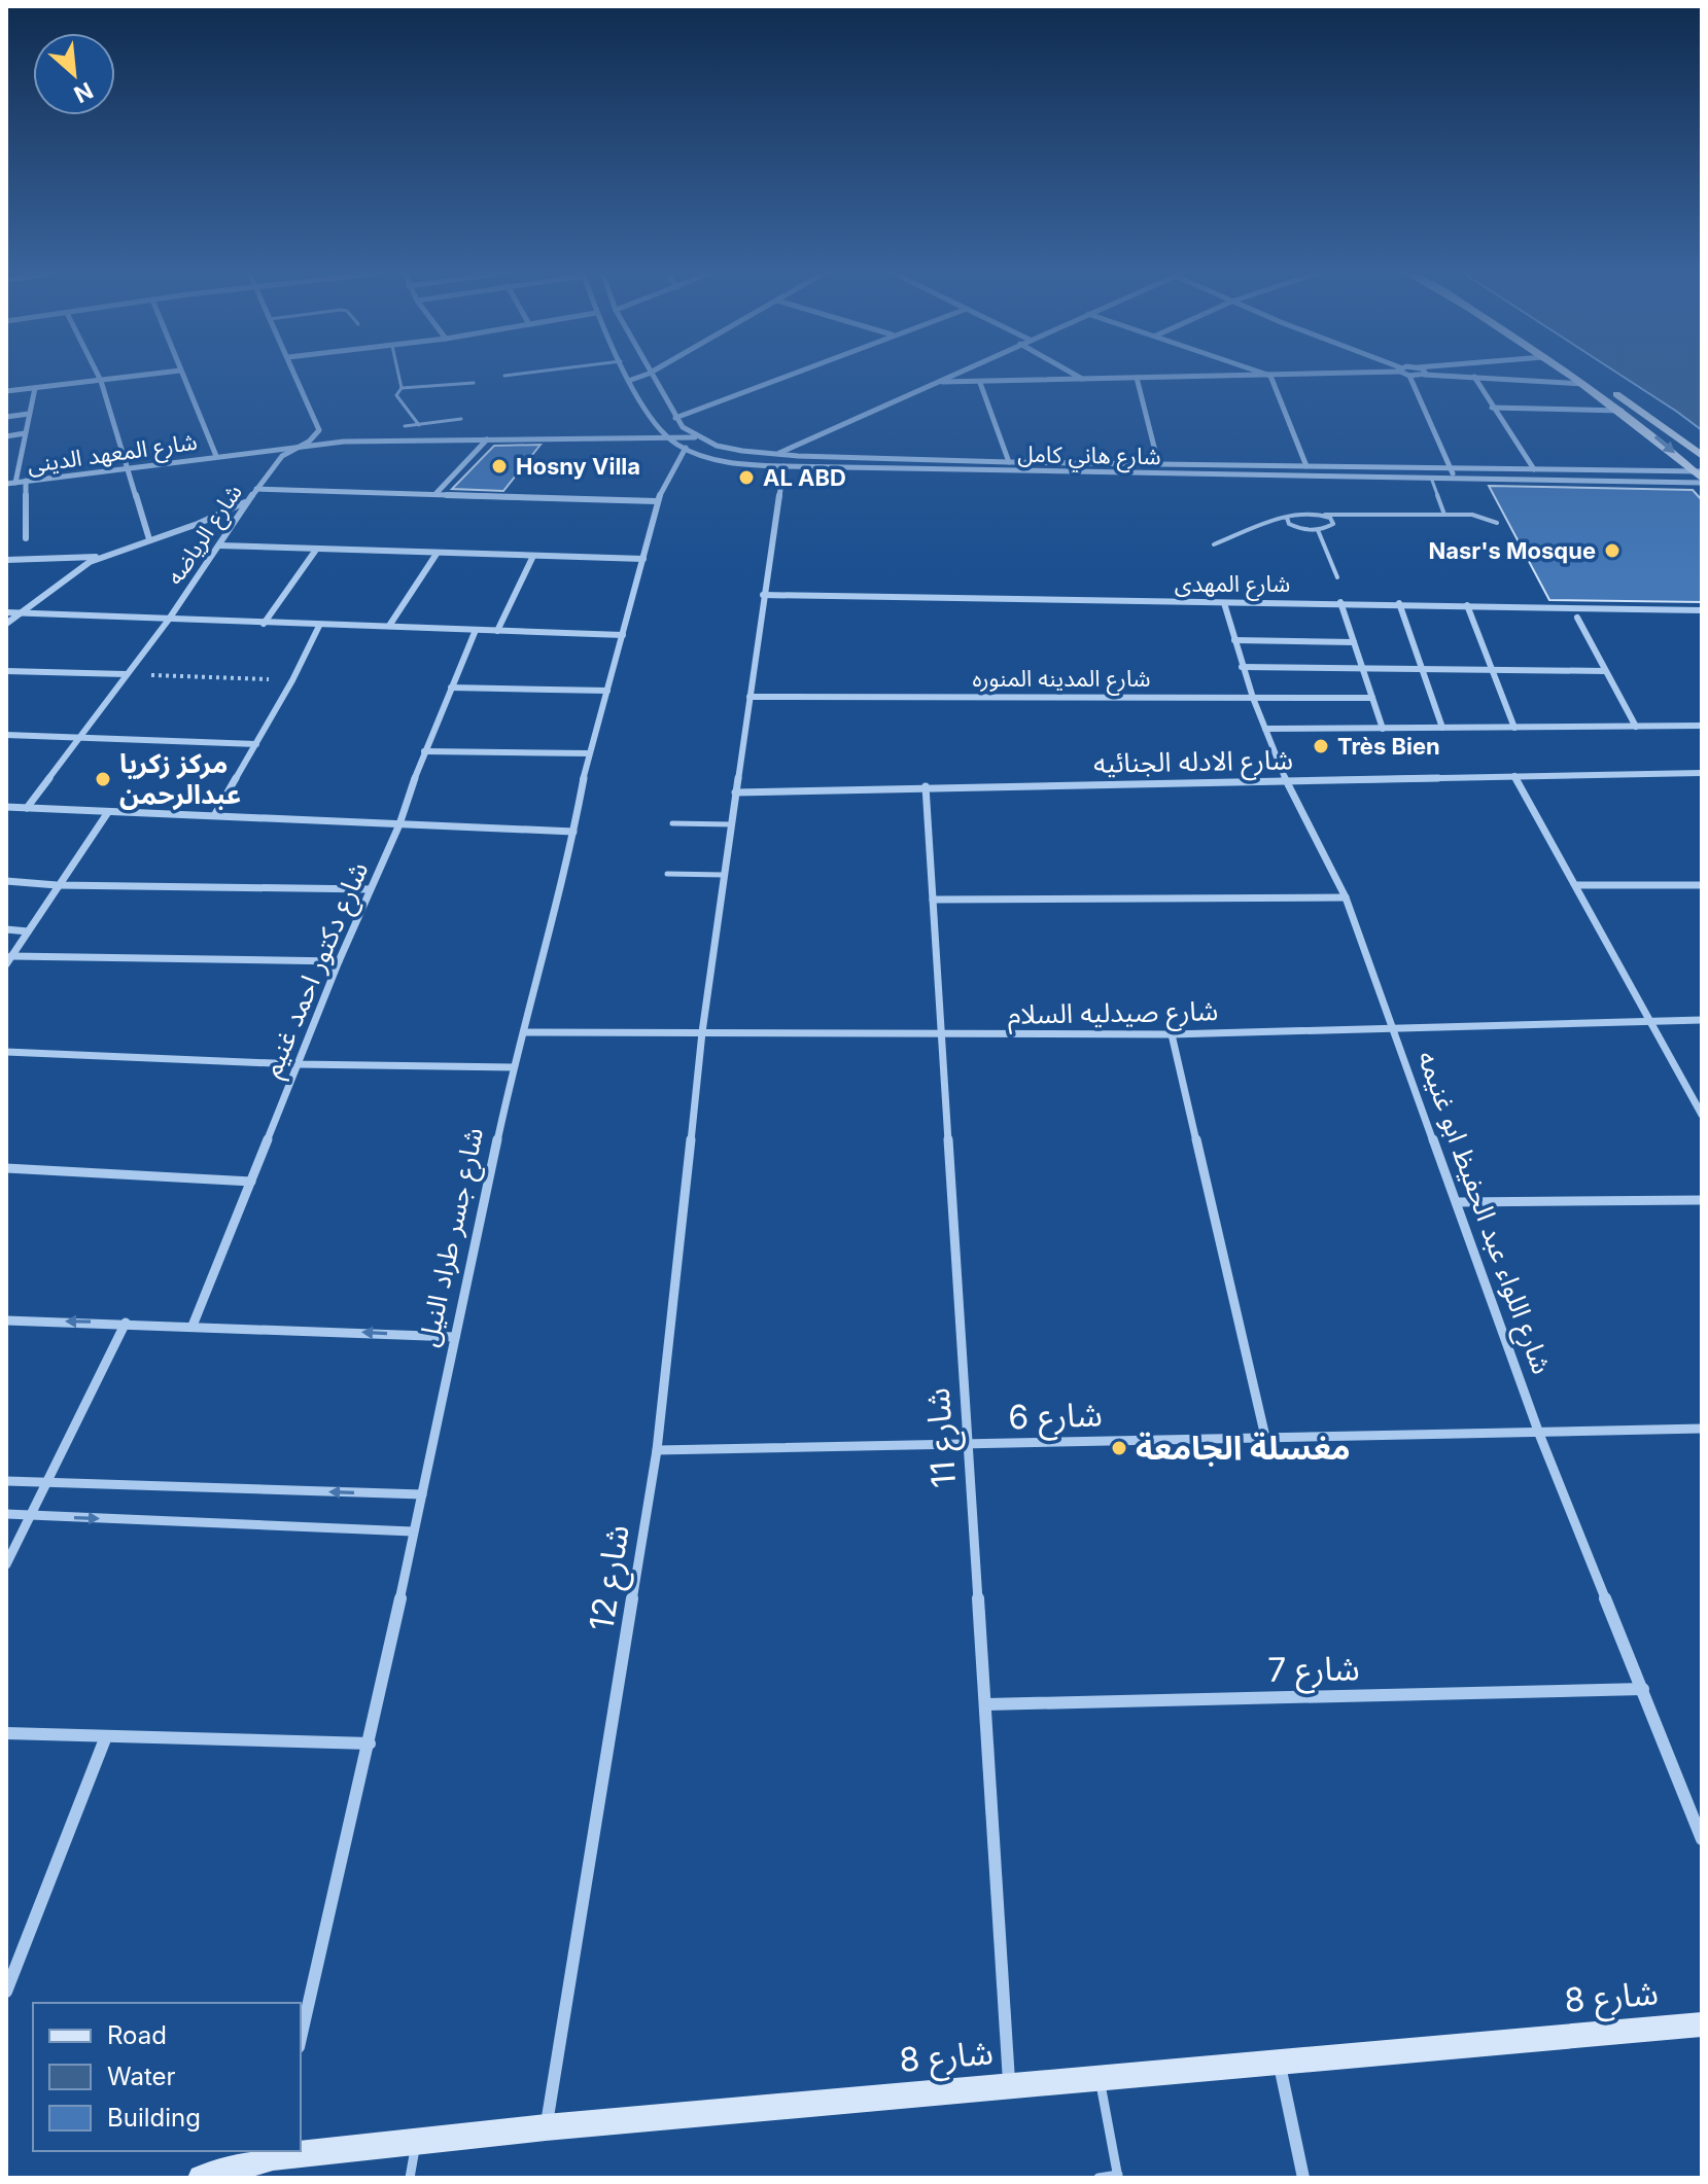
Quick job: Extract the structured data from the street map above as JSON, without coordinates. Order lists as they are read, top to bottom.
{
  "streets": {
    "main road": ["شارع 8"],
    "street": [
      "شارع المعهد الدينى",
      "شارع هاني كامل",
      "شارع الرياضه",
      "شارع المهدى",
      "شارع المدينه المنوره",
      "شارع الادله الجنائيه",
      "شارع دكتور احمد غنيم",
      "شارع صيدليه السلام",
      "شارع اللواء عبد الحفيظ ابو غنيمه",
      "شارع جسر طراد النيل",
      "شارع 6",
      "شارع 11",
      "شارع 12",
      "شارع 7"
    ]
  },
  "crossings": [
    ["شارع المعهد الدينى", "شارع هاني كامل"],
    ["شارع المعهد الدينى", "شارع الرياضه"],
    ["شارع هاني كامل", "شارع جسر طراد النيل"],
    ["شارع هاني كامل", "شارع 12"],
    ["شارع المهدى", "شارع اللواء عبد الحفيظ ابو غنيمه"],
    ["شارع المهدى", "شارع 12"],
    ["شارع المدينه المنوره", "شارع اللواء عبد الحفيظ ابو غنيمه"],
    ["شارع المدينه المنوره", "شارع 12"],
    ["شارع الادله الجنائيه", "شارع اللواء عبد الحفيظ ابو غنيمه"],
    ["شارع الادله الجنائيه", "شارع 11"],
    ["شارع الادله الجنائيه", "شارع 12"],
    ["شارع صيدليه السلام", "شارع اللواء عبد الحفيظ ابو غنيمه"],
    ["شارع صيدليه السلام", "شارع جسر طراد النيل"],
    ["شارع صيدليه السلام", "شارع 11"],
    ["شارع صيدليه السلام", "شارع 12"],
    ["شارع اللواء عبد الحفيظ ابو غنيمه", "شارع 6"],
    ["شارع اللواء عبد الحفيظ ابو غنيمه", "شارع 7"],
    ["شارع 6", "شارع 11"],
    ["شارع 6", "شارع 12"],
    ["شارع 11", "شارع 7"],
    ["شارع 11", "شارع 8"],
    ["شارع 12", "شارع 8"]
  ],
  "places": [
    "Hosny Villa",
    "AL ABD",
    "Nasr's Mosque",
    "Très Bien",
    "مركز زكريا عبدالرحمن",
    "مغسلة الجامعة"
  ],
  "legend": ["Road", "Water", "Building"],
  "north": "bottom right"
}
